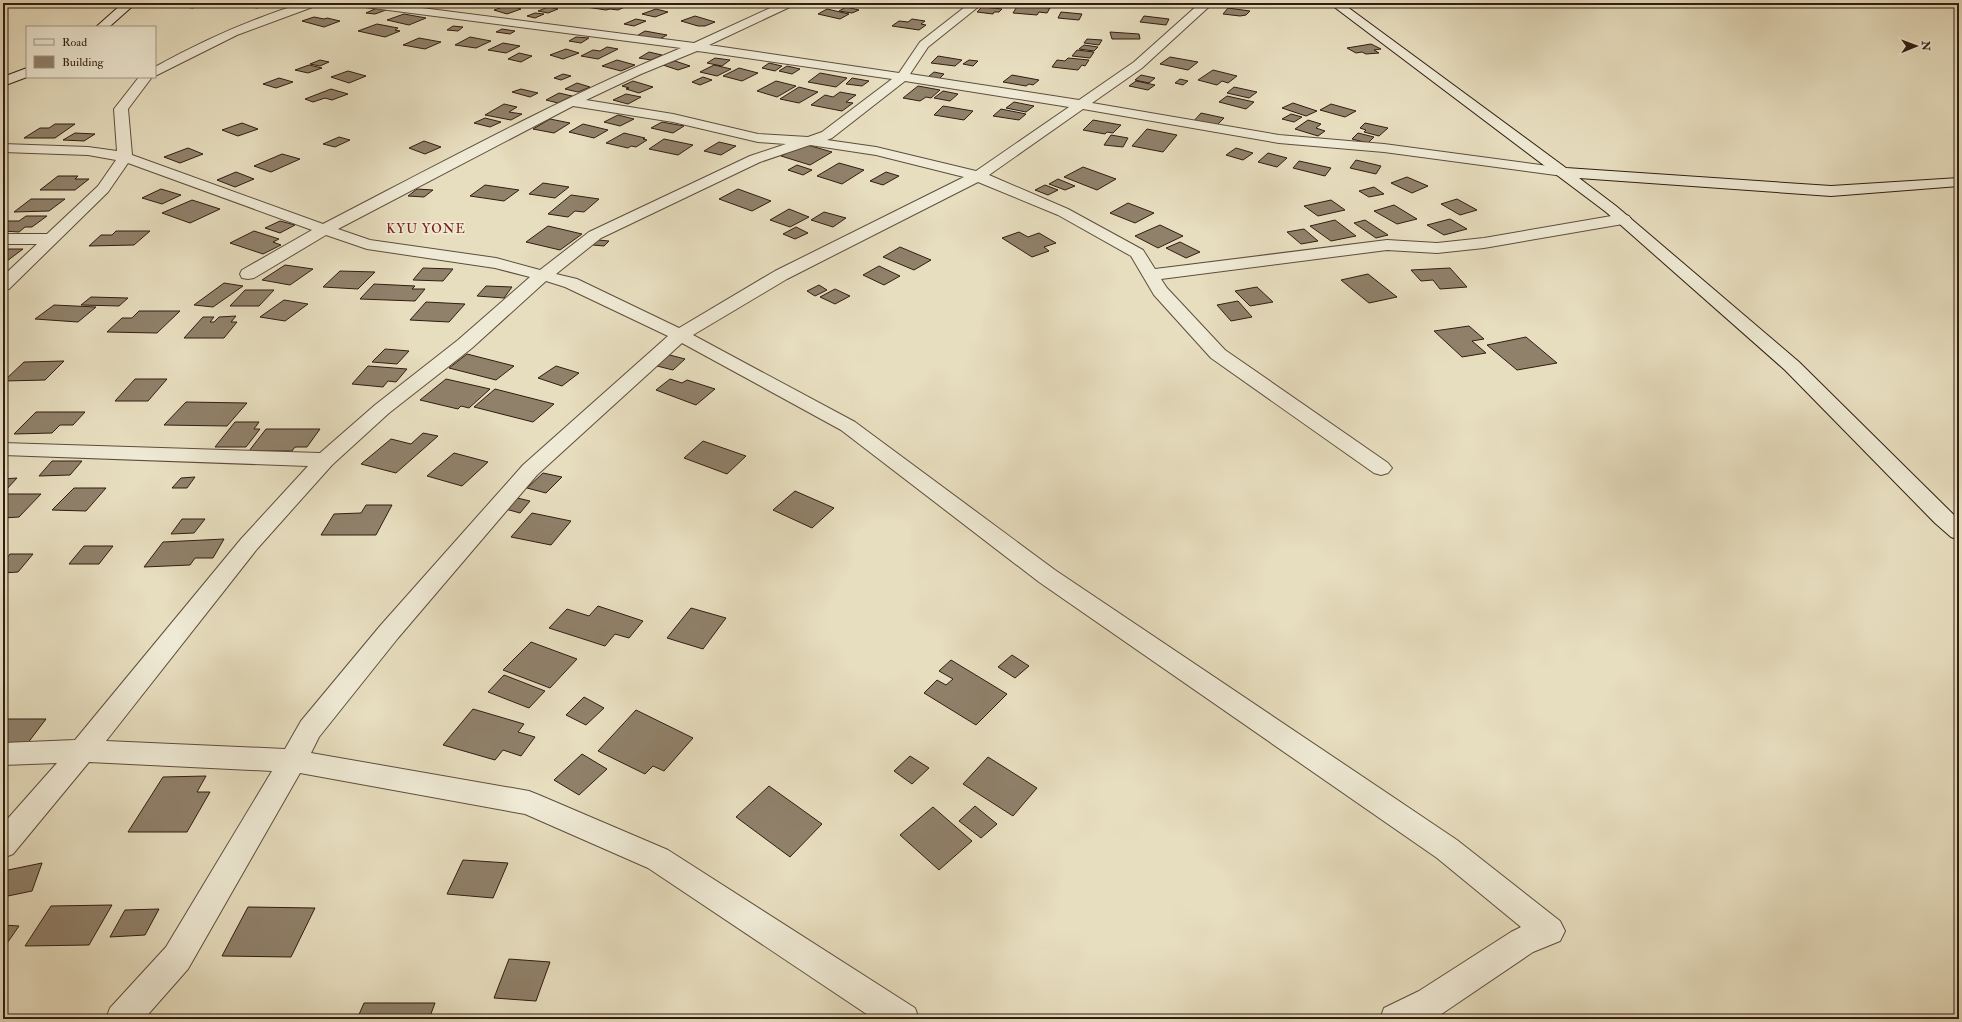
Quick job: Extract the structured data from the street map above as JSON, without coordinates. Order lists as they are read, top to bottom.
{
  "districts": ["KYU YONE"],
  "legend": ["Road", "Building"],
  "north": "right"
}
